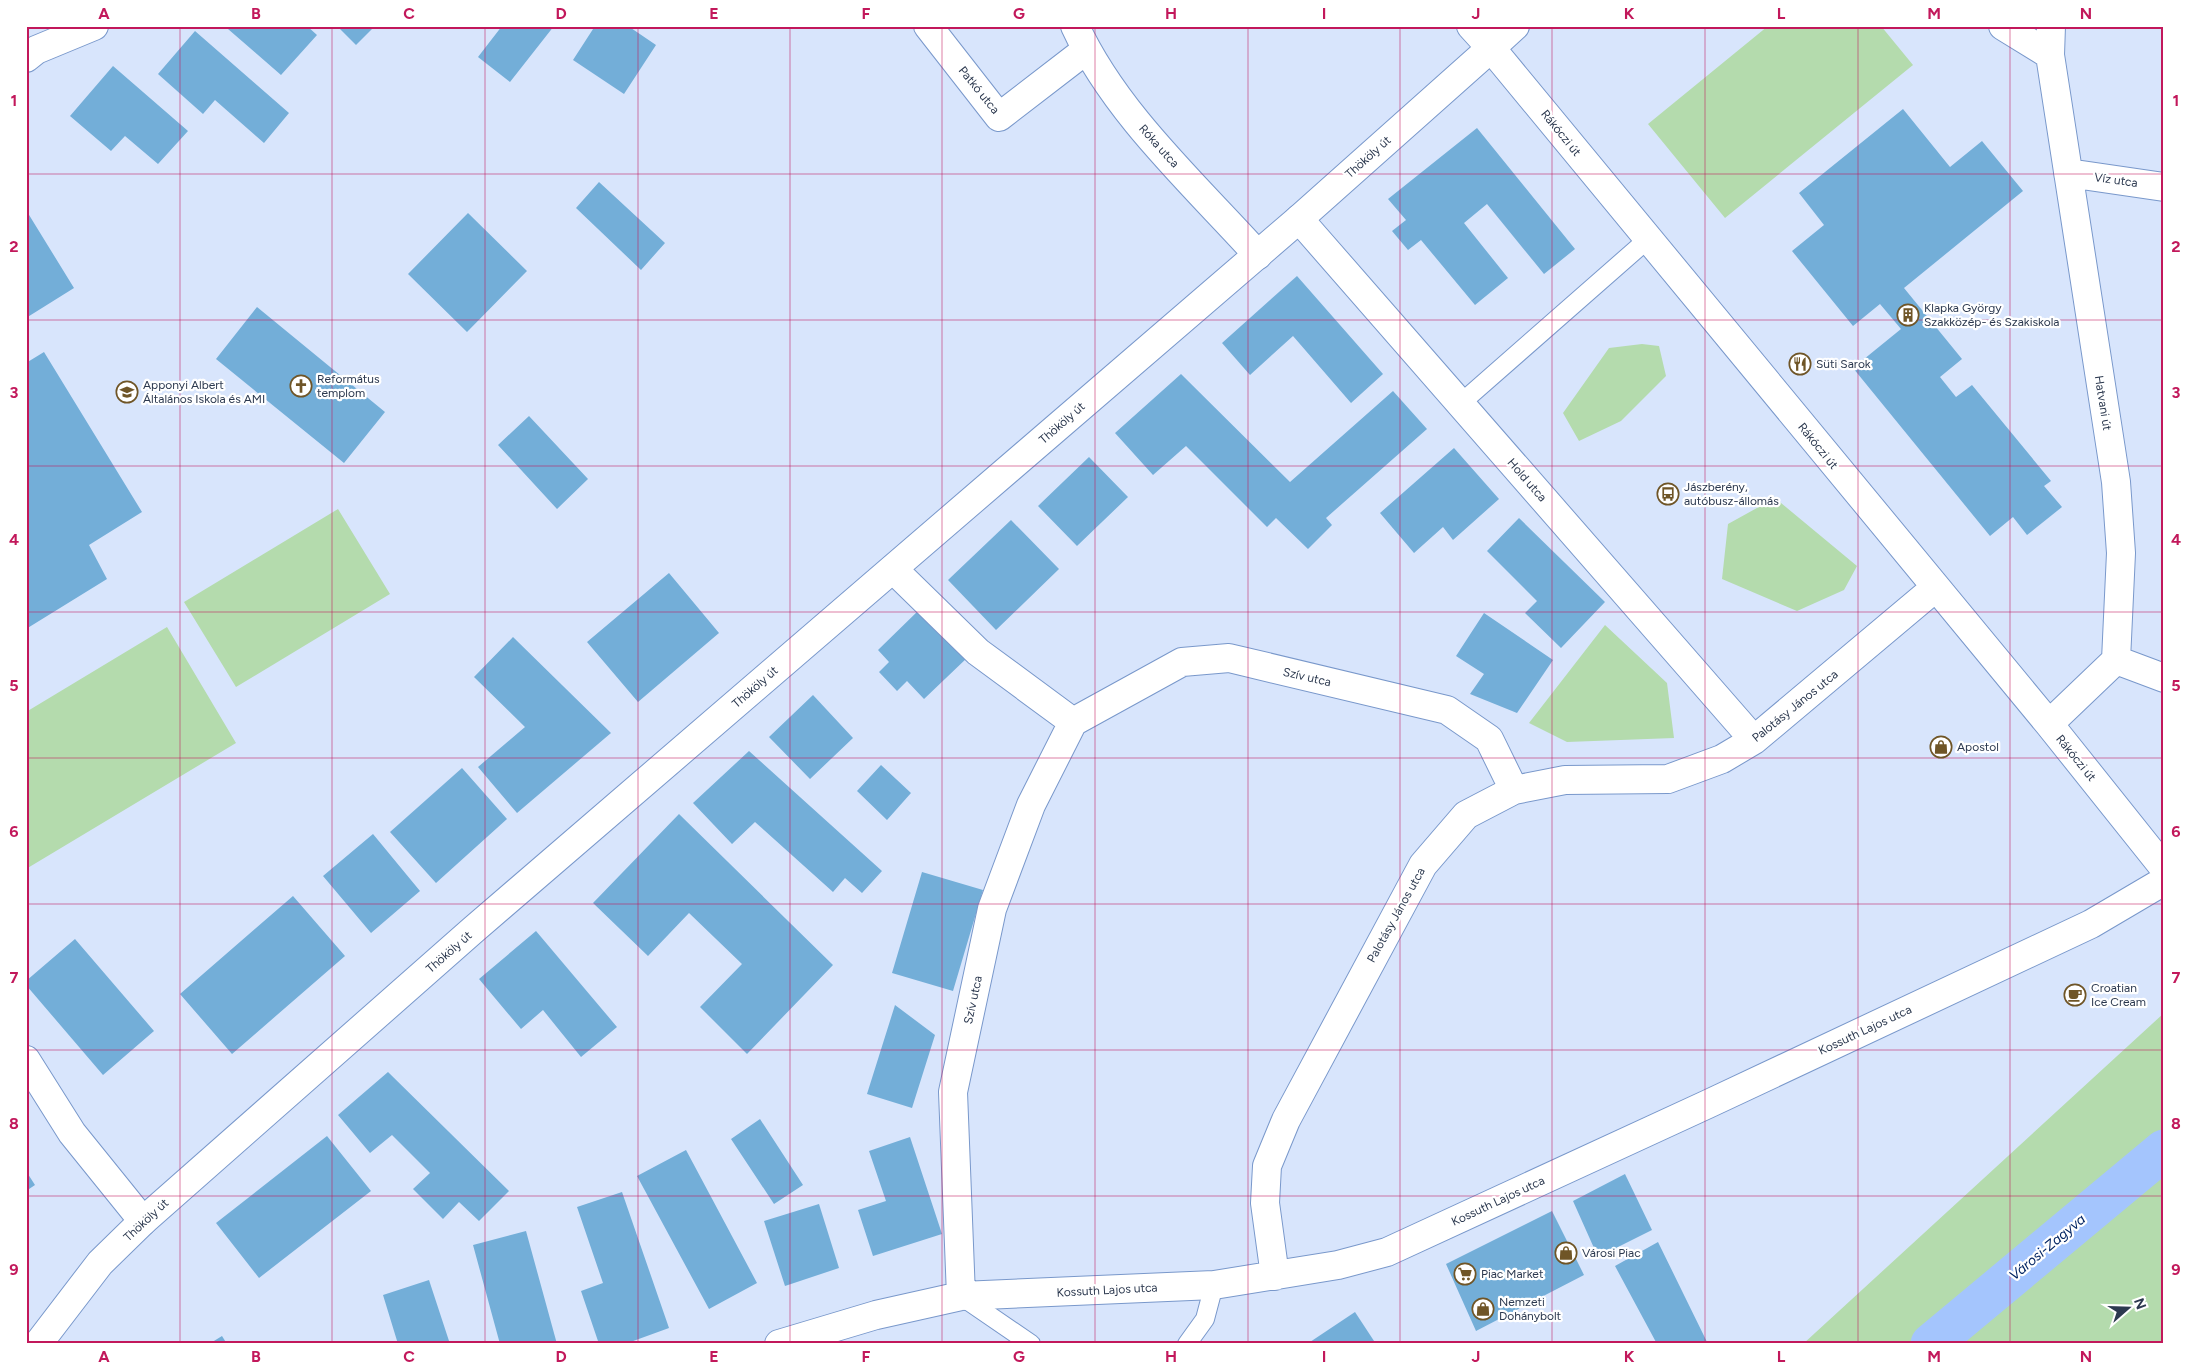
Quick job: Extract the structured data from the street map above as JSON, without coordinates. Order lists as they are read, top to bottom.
{
  "streets": {
    "street": [
      "Patkó utca",
      "Rákóczi út",
      "Róka utca",
      "Thököly út",
      "Víz utca",
      "Hatvani út",
      "Hold utca",
      "Szív utca",
      "Palotásy János utca",
      "Kossuth Lajos utca"
    ]
  },
  "crossings": [
    ["Patkó utca", "Róka utca"],
    ["Rákóczi út", "Thököly út"],
    ["Rákóczi út", "Palotásy János utca"],
    ["Róka utca", "Thököly út"],
    ["Thököly út", "Hold utca"],
    ["Víz utca", "Hatvani út"],
    ["Hold utca", "Palotásy János utca"],
    ["Szív utca", "Palotásy János utca"],
    ["Szív utca", "Kossuth Lajos utca"],
    ["Palotásy János utca", "Kossuth Lajos utca"]
  ],
  "water": ["Városi-Zagyva"],
  "places": {
    "building": ["Klapka György Szakközép- és Szakiskola"],
    "restaurant": ["Süti Sarok"],
    "church": ["Református templom"],
    "school or university": ["Apponyi Albert Általános Iskola és AMI"],
    "bus stop": ["Jászberény, autóbusz-állomás"],
    "shop": ["Apostol", "Városi Piac", "Nemzeti Dohánybolt"],
    "cafe": ["Croatian Ice Cream"],
    "supermarket": ["Piac Market"]
  },
  "north": "right",
  "grid": {
    "columns": [
      "A",
      "B",
      "C",
      "D",
      "E",
      "F",
      "G",
      "H",
      "I",
      "J",
      "K",
      "L",
      "M",
      "N"
    ],
    "rows": [
      "1",
      "2",
      "3",
      "4",
      "5",
      "6",
      "7",
      "8",
      "9"
    ]
  }
}
